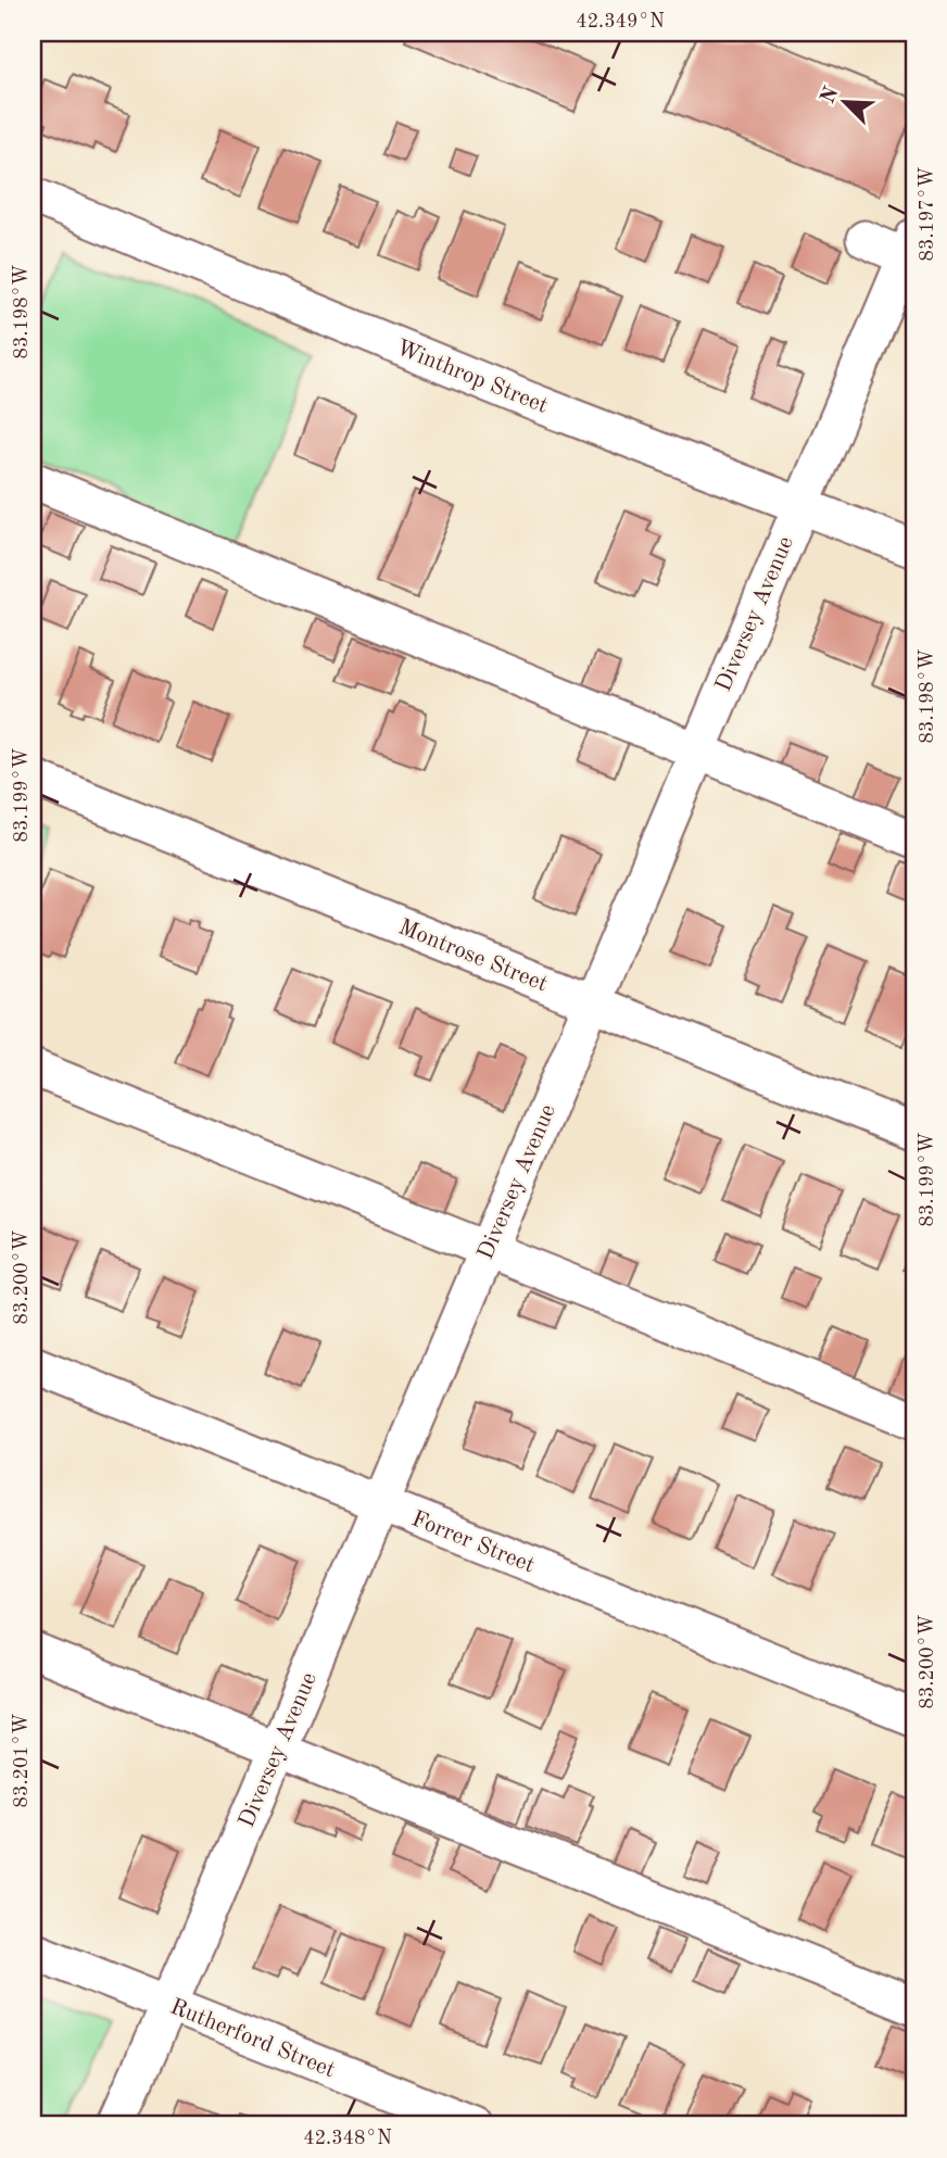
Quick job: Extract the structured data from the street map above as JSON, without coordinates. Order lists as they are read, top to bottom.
{
  "streets": {
    "street": [
      "Winthrop Street",
      "Diversey Avenue",
      "Montrose Street",
      "Forrer Street",
      "Rutherford Street"
    ]
  },
  "crossings": [
    ["Winthrop Street", "Diversey Avenue"],
    ["Diversey Avenue", "Montrose Street"],
    ["Diversey Avenue", "Forrer Street"],
    ["Diversey Avenue", "Rutherford Street"]
  ],
  "north": "top left",
  "coordinates": [
    "42.349°N",
    "83.197°W",
    "83.198°W",
    "83.199°W",
    "83.200°W",
    "83.201°W",
    "42.348°N"
  ]
}
